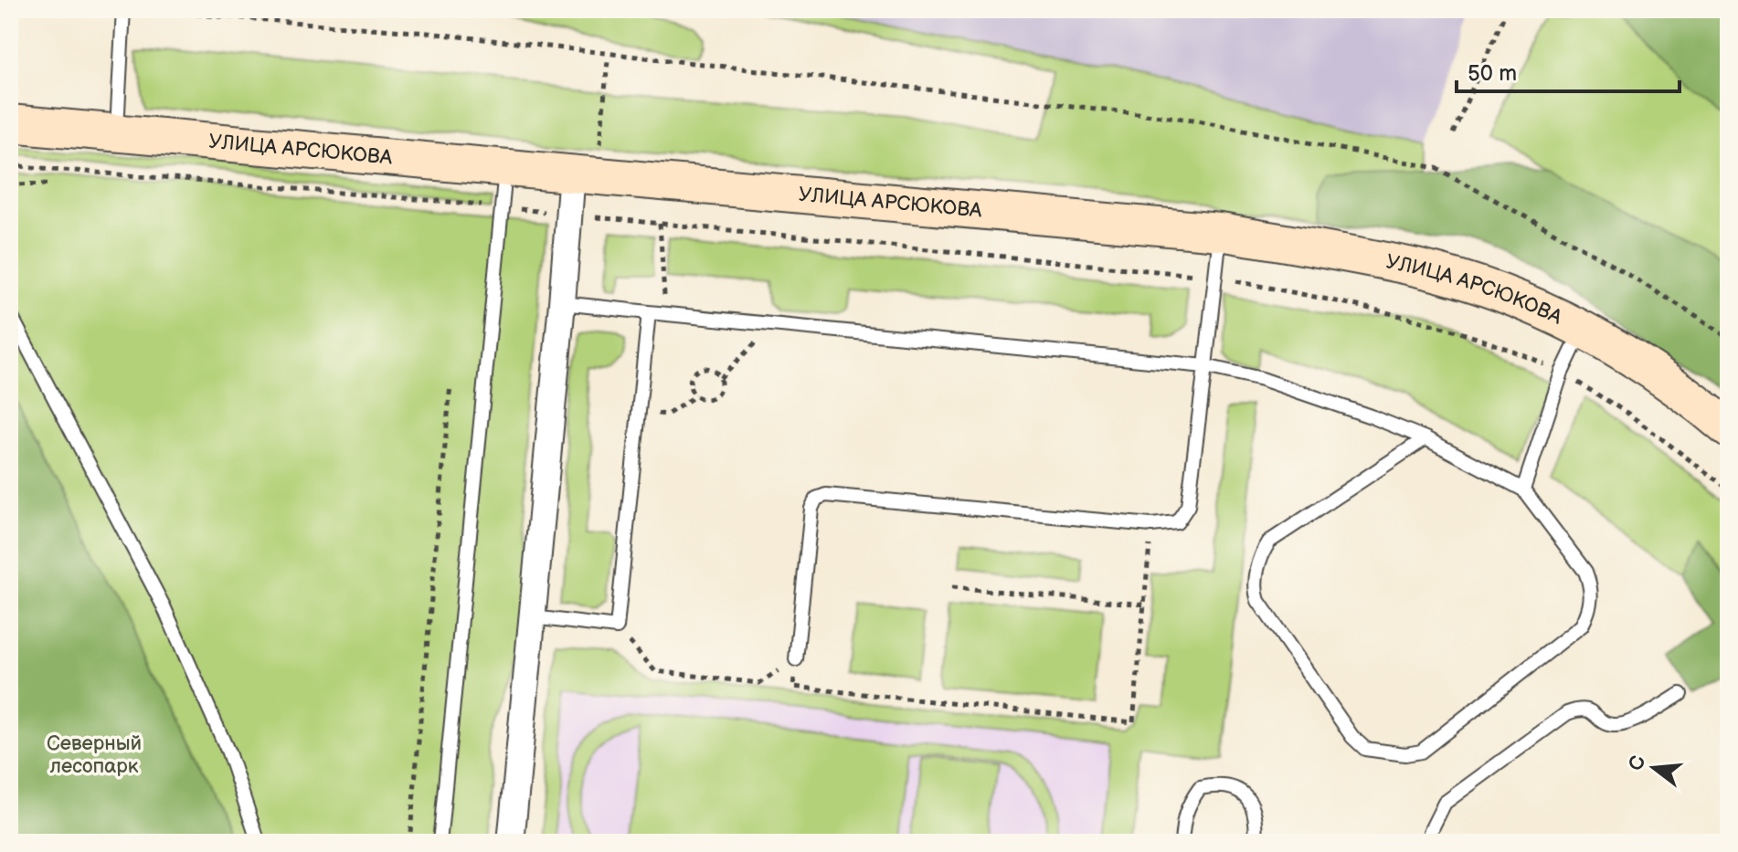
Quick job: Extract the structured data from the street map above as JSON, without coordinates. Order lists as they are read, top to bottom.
{
  "streets": {
    "street": ["УЛИЦА АРСЮКОВА"]
  },
  "parks": ["Северный лесопарк"],
  "scale_bar": "50 m",
  "north": "left"
}
